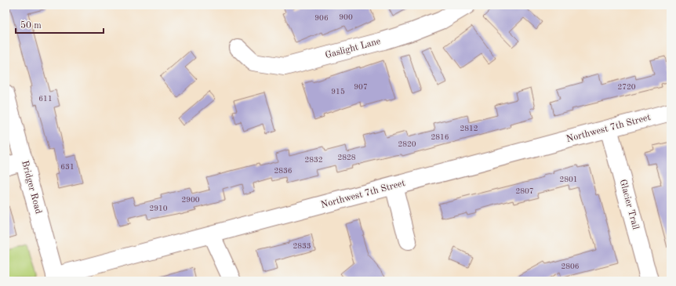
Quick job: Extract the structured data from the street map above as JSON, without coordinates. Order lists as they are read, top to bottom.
{
  "streets": {
    "street": [
      "Gaslight Lane",
      "Northwest 7th Street",
      "Bridger Road",
      "Glacier Trail"
    ]
  },
  "crossings": [
    ["Northwest 7th Street", "Bridger Road"],
    ["Northwest 7th Street", "Glacier Trail"]
  ],
  "house_numbers": [
    "900",
    "906",
    "907",
    "2720",
    "915",
    "611",
    "2812",
    "2816",
    "2820",
    "2828",
    "2832",
    "631",
    "2836",
    "2801",
    "2807",
    "2900",
    "2910",
    "2833",
    "2806"
  ],
  "scale_bar": "50 m"
}
